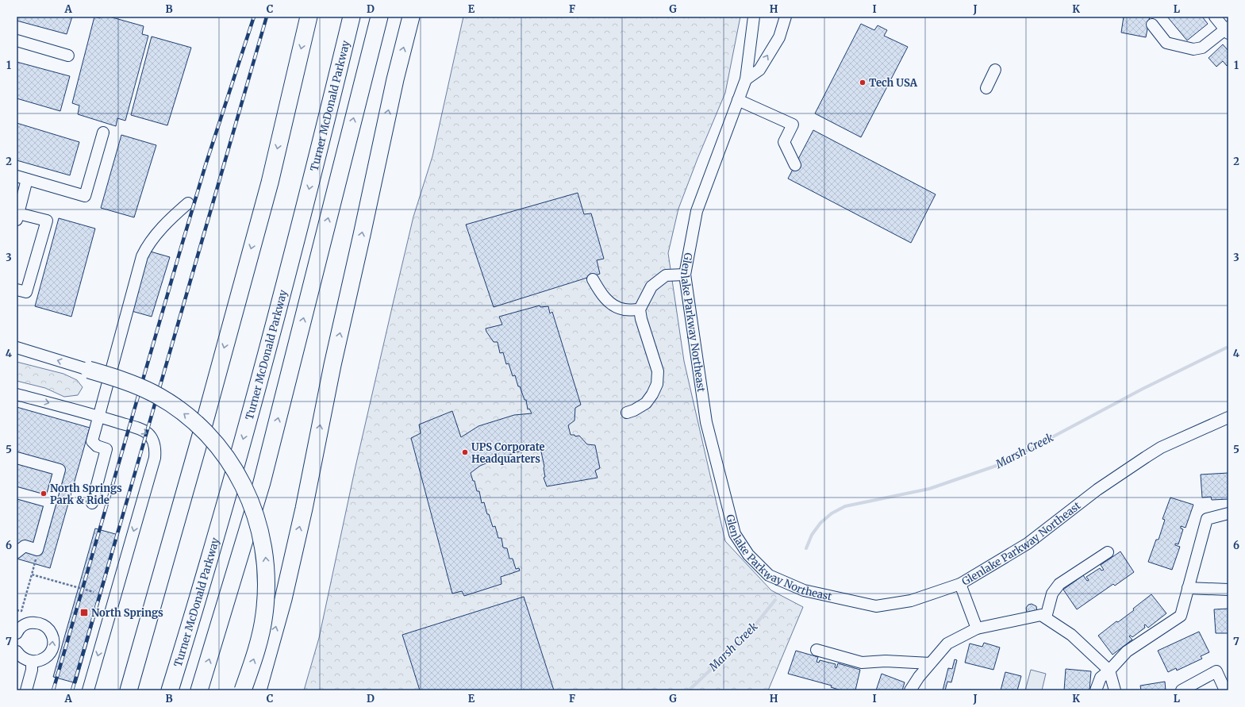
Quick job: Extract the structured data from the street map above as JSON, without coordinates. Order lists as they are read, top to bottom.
{
  "streets": {
    "highway": ["Turner McDonald Parkway"],
    "street": ["Glenlake Parkway Northeast"]
  },
  "water": ["Marsh Creek"],
  "places": {
    "other": ["Tech USA", "UPS Corporate Headquarters", "North Springs Park & Ride"],
    "transit": ["North Springs"]
  },
  "grid": {
    "columns": [
      "A",
      "B",
      "C",
      "D",
      "E",
      "F",
      "G",
      "H",
      "I",
      "J",
      "K",
      "L"
    ],
    "rows": [
      "1",
      "2",
      "3",
      "4",
      "5",
      "6",
      "7"
    ]
  }
}
